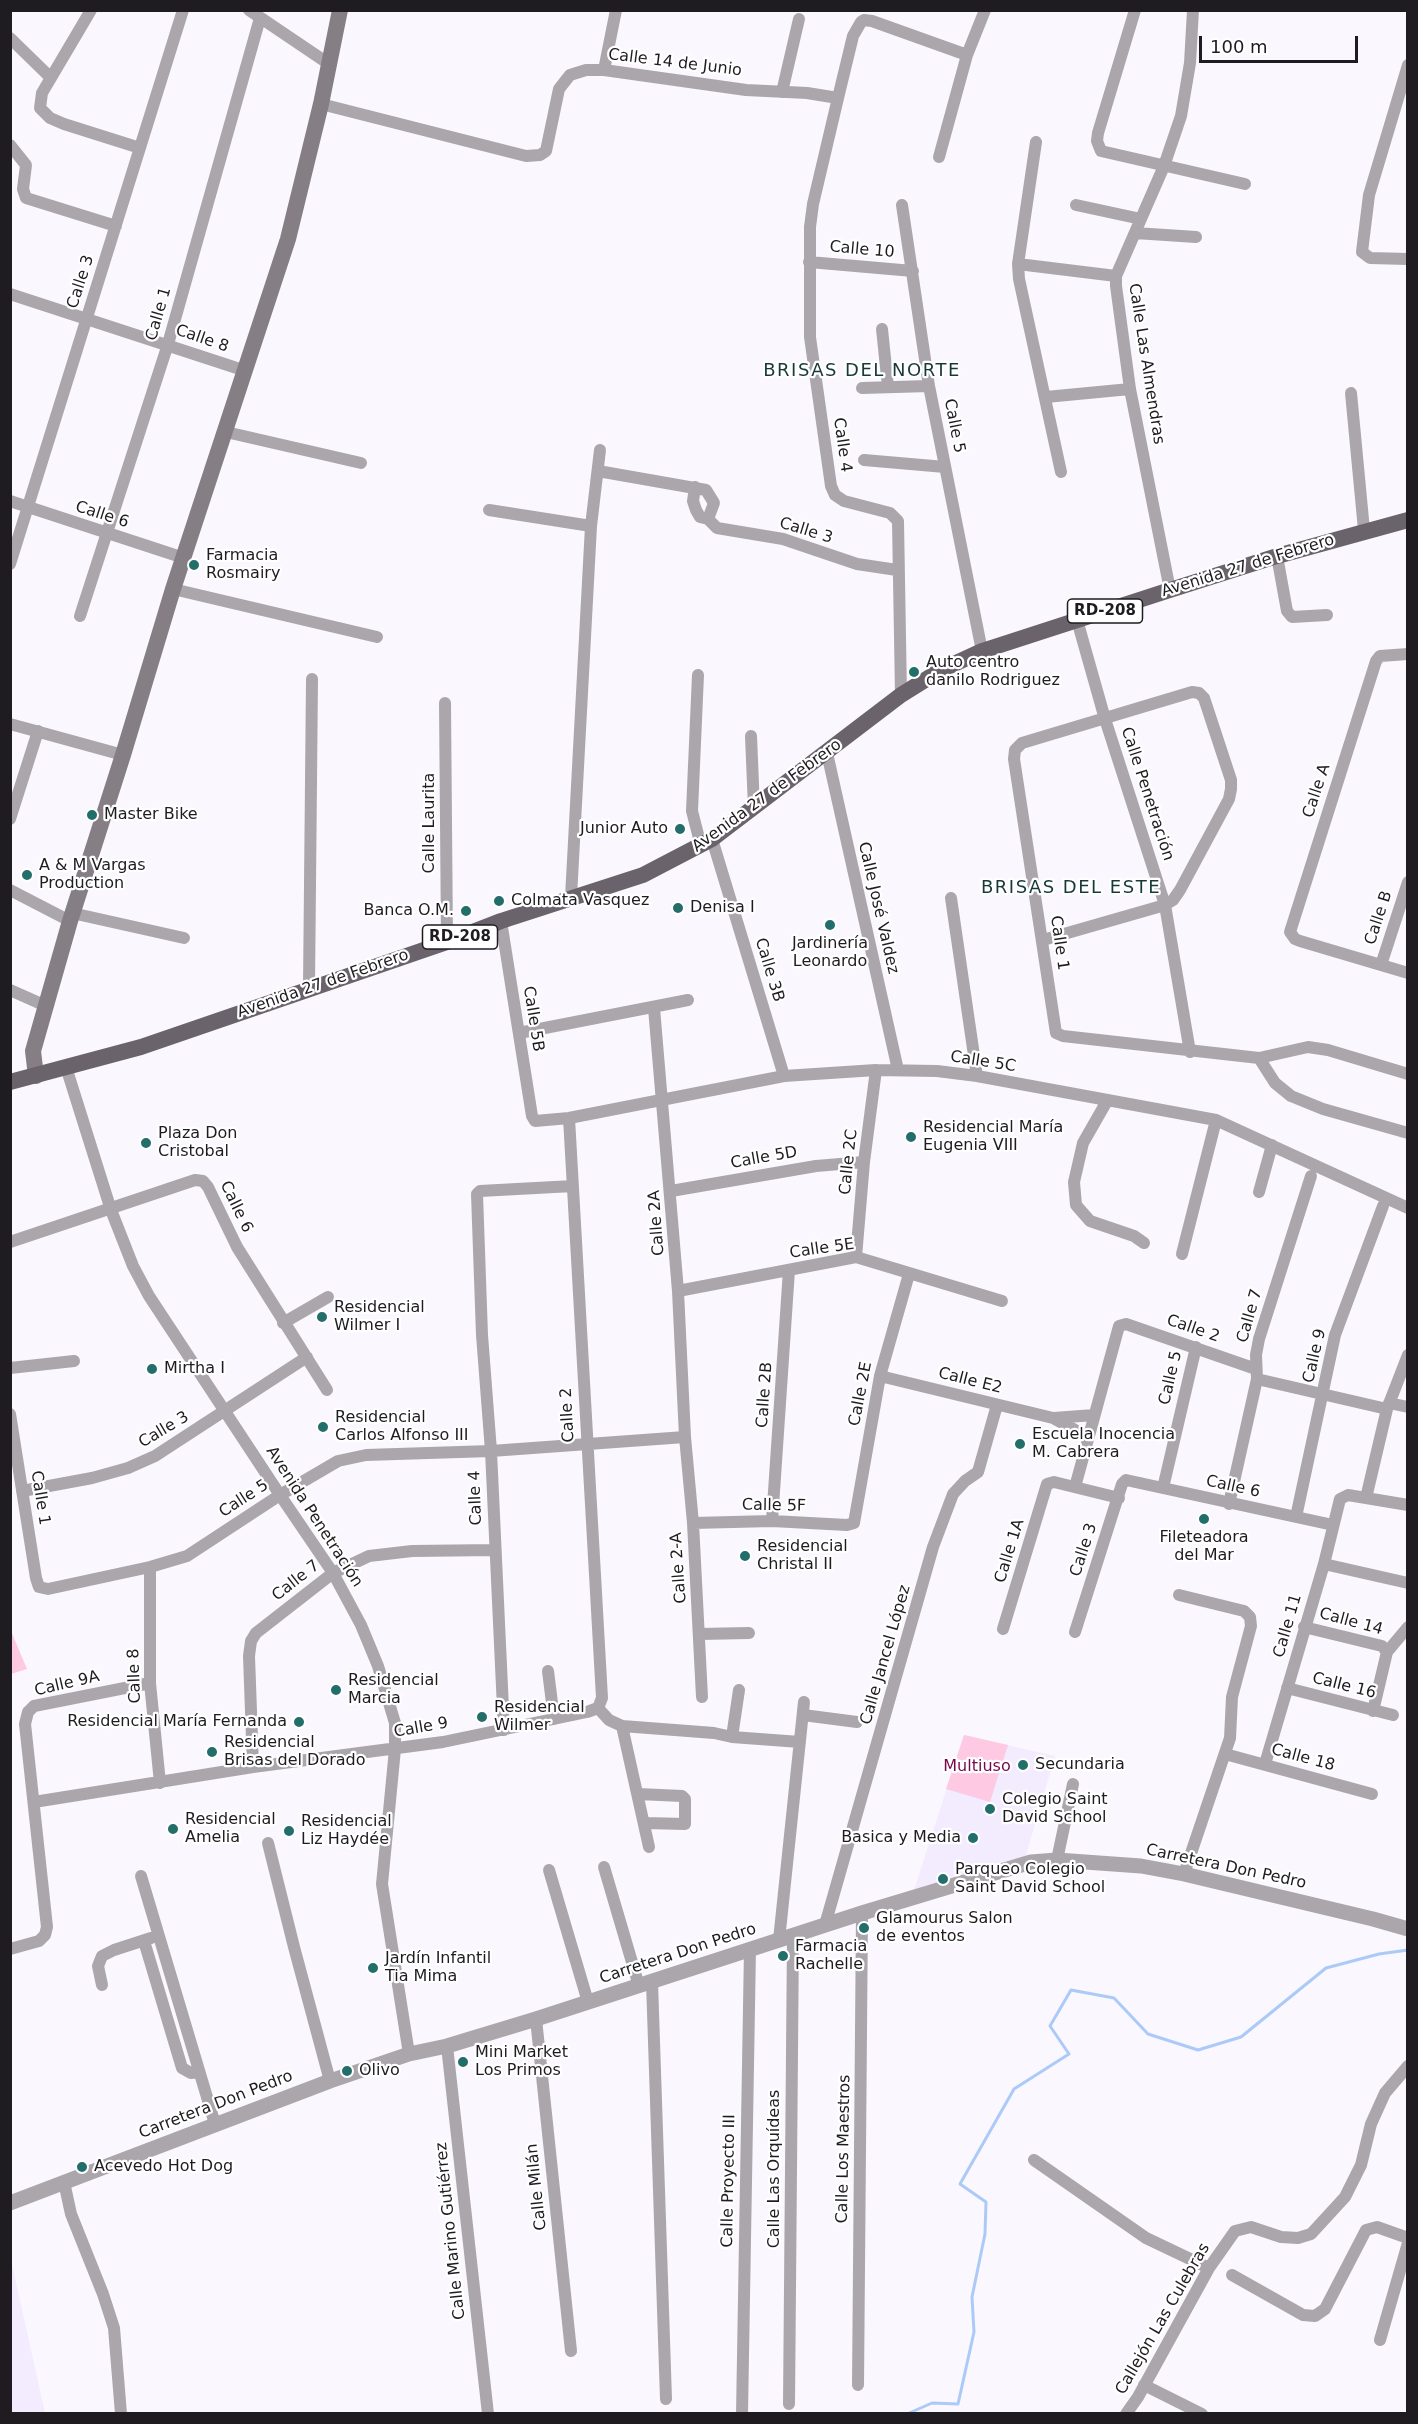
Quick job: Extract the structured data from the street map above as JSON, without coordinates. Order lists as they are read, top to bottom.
{
  "streets": {
    "main road": ["Avenida 27 de Febrero", "RD-208"],
    "street": [
      "Calle 14 de Junio",
      "Calle 10",
      "Calle 3",
      "Calle 1",
      "Calle 8",
      "Calle Las Almendras",
      "Calle 5",
      "Calle 4",
      "Calle 6",
      "Calle A",
      "Calle Penetración",
      "Calle Laurita",
      "Calle José Valdez",
      "Calle B",
      "Calle 3B",
      "Calle 5B",
      "Calle 5C",
      "Calle 5D",
      "Calle 2C",
      "Calle 2A",
      "Calle 5E",
      "Calle 7",
      "Calle 2",
      "Calle 9",
      "Calle E2",
      "Calle 2E",
      "Calle 2B",
      "Calle 5F",
      "Avenida Penetración",
      "Calle 1A",
      "Calle 2-A",
      "Calle 14",
      "Calle 11",
      "Calle Jancel López",
      "Calle 9A",
      "Calle 16",
      "Calle 18",
      "Carretera Don Pedro",
      "Calle Los Maestros",
      "Calle Las Orquídeas",
      "Calle Proyecto III",
      "Calle Milán",
      "Calle Marino Gutiérrez",
      "Callejón Las Culebras"
    ]
  },
  "crossings": [
    ["Calle 10", "Calle 5"],
    ["Calle 10", "Calle 4"],
    ["Calle 3", "Calle 1"],
    ["Calle 3", "Calle 8"],
    ["Calle 3", "Calle 4"],
    ["Calle 3", "Calle 6"],
    ["Calle 3", "Avenida Penetración"],
    ["Calle 1", "Calle 8"],
    ["Calle 1", "Calle 5"],
    ["Calle 1", "Calle 6"],
    ["Calle 1", "Calle Penetración"],
    ["Calle 8", "Calle 5"],
    ["Calle 8", "Calle 9"],
    ["Calle 8", "Calle 9A"],
    ["Calle Las Almendras", "Avenida 27 de Febrero"],
    ["Calle 5", "Calle 4"],
    ["Calle 5", "Calle 6"],
    ["Calle 5", "Avenida 27 de Febrero"],
    ["Calle 5", "Calle 2A"],
    ["Calle 5", "Calle 2"],
    ["Calle 5", "Avenida Penetración"],
    ["Calle 5", "Calle 2-A"],
    ["Calle 4", "Avenida 27 de Febrero"],
    ["Calle 4", "Calle 7"],
    ["Calle 4", "Calle 2"],
    ["Calle 4", "Calle 9"],
    ["Calle 6", "Calle 7"],
    ["Calle 6", "Calle 9"],
    ["Calle 6", "Avenida Penetración"],
    ["Calle 6", "Calle 11"],
    ["Avenida 27 de Febrero", "Calle Penetración"],
    ["Avenida 27 de Febrero", "Calle Laurita"],
    ["Avenida 27 de Febrero", "Calle José Valdez"],
    ["Avenida 27 de Febrero", "Calle 3B"],
    ["Avenida 27 de Febrero", "Calle 5B"],
    ["Avenida 27 de Febrero", "Avenida Penetración"],
    ["Calle A", "Calle B"],
    ["Calle José Valdez", "Calle 5C"],
    ["Calle 3B", "Calle 5C"],
    ["Calle 5B", "Calle 5C"],
    ["Calle 5C", "Calle 2C"],
    ["Calle 5C", "Calle 2A"],
    ["Calle 5C", "Calle 2"],
    ["Calle 5D", "Calle 2C"],
    ["Calle 5D", "Calle 2A"],
    ["Calle 2C", "Calle 5E"],
    ["Calle 2A", "Calle 5E"],
    ["Calle 2A", "Calle 2-A"],
    ["Calle 5E", "Calle 2E"],
    ["Calle 5E", "Calle 2B"],
    ["Calle 7", "Calle 2"],
    ["Calle 7", "Calle 9"],
    ["Calle 7", "Avenida Penetración"],
    ["Calle 2", "Calle 9"],
    ["Calle 2", "Calle E2"],
    ["Calle 9", "Avenida Penetración"],
    ["Calle 9", "Calle 9A"],
    ["Calle E2", "Calle 2E"],
    ["Calle E2", "Calle Jancel López"],
    ["Calle 2E", "Calle 5F"],
    ["Calle 2B", "Calle 5F"],
    ["Calle 5F", "Calle 2-A"],
    ["Avenida Penetración", "Carretera Don Pedro"],
    ["Calle 14", "Calle 11"],
    ["Calle 11", "Calle 16"],
    ["Calle 11", "Calle 18"],
    ["Calle Jancel López", "Carretera Don Pedro"],
    ["Carretera Don Pedro", "Calle Los Maestros"],
    ["Carretera Don Pedro", "Calle Las Orquídeas"],
    ["Carretera Don Pedro", "Calle Proyecto III"],
    ["Carretera Don Pedro", "Calle Milán"],
    ["Carretera Don Pedro", "Calle Marino Gutiérrez"]
  ],
  "districts": ["BRISAS DEL NORTE", "BRISAS DEL ESTE"],
  "parks": ["Multiuso"],
  "places": [
    "Farmacia Rosmairy",
    "Auto centro danilo Rodriguez",
    "Master Bike",
    "Junior Auto",
    "A & M Vargas Production",
    "Colmata Vasquez",
    "Denisa I",
    "Banca O.M.",
    "Jardinería Leonardo",
    "Residencial María Eugenia VIII",
    "Plaza Don Cristobal",
    "Residencial Wilmer I",
    "Mirtha I",
    "Residencial Carlos Alfonso III",
    "Escuela Inocencia M. Cabrera",
    "Fileteadora del Mar",
    "Residencial Christal II",
    "Residencial Marcia",
    "Residencial Wilmer",
    "Residencial María Fernanda",
    "Residencial Brisas del Dorado",
    "Secundaria",
    "Colegio Saint David School",
    "Residencial Amelia",
    "Residencial Liz Haydée",
    "Basica y Media",
    "Parqueo Colegio Saint David School",
    "Glamourus Salon de eventos",
    "Farmacia Rachelle",
    "Jardín Infantil Tia Mima",
    "Mini Market Los Primos",
    "Olivo",
    "Acevedo Hot Dog"
  ],
  "scale_bar": "100 m"
}
